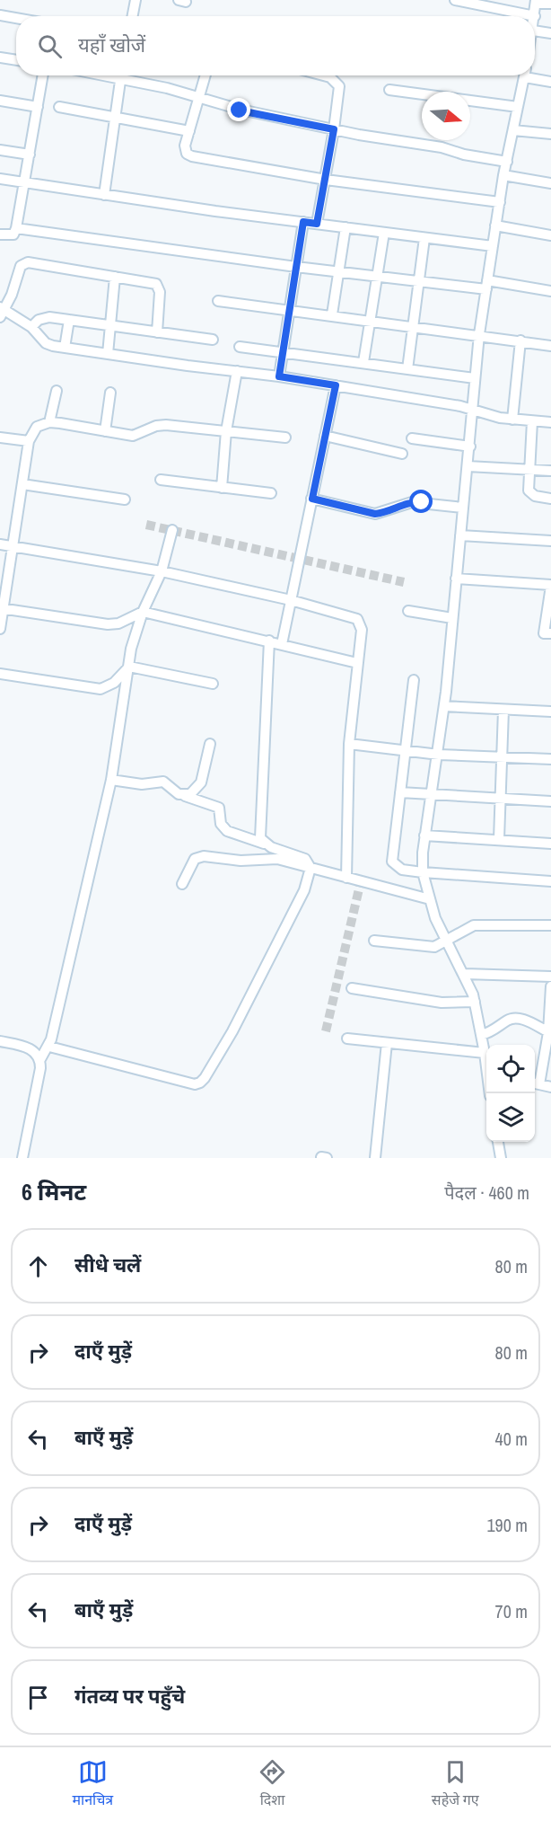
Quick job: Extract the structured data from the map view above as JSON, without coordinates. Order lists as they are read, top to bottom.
{
  "north": "right",
  "page": {
    "search": "यहाँ खोजें",
    "heading": ["6 मिनट", "पैदल · 460 m"],
    "list": [
      ["सीधे चलें", "80 m"],
      ["दाएँ मुड़ें", "80 m"],
      ["बाएँ मुड़ें", "40 m"],
      ["दाएँ मुड़ें", "190 m"],
      ["बाएँ मुड़ें", "70 m"],
      "गंतव्य पर पहुँचे"
    ],
    "nav": ["मानचित्र", "दिशा", "सहेजे गए"]
  }
}
